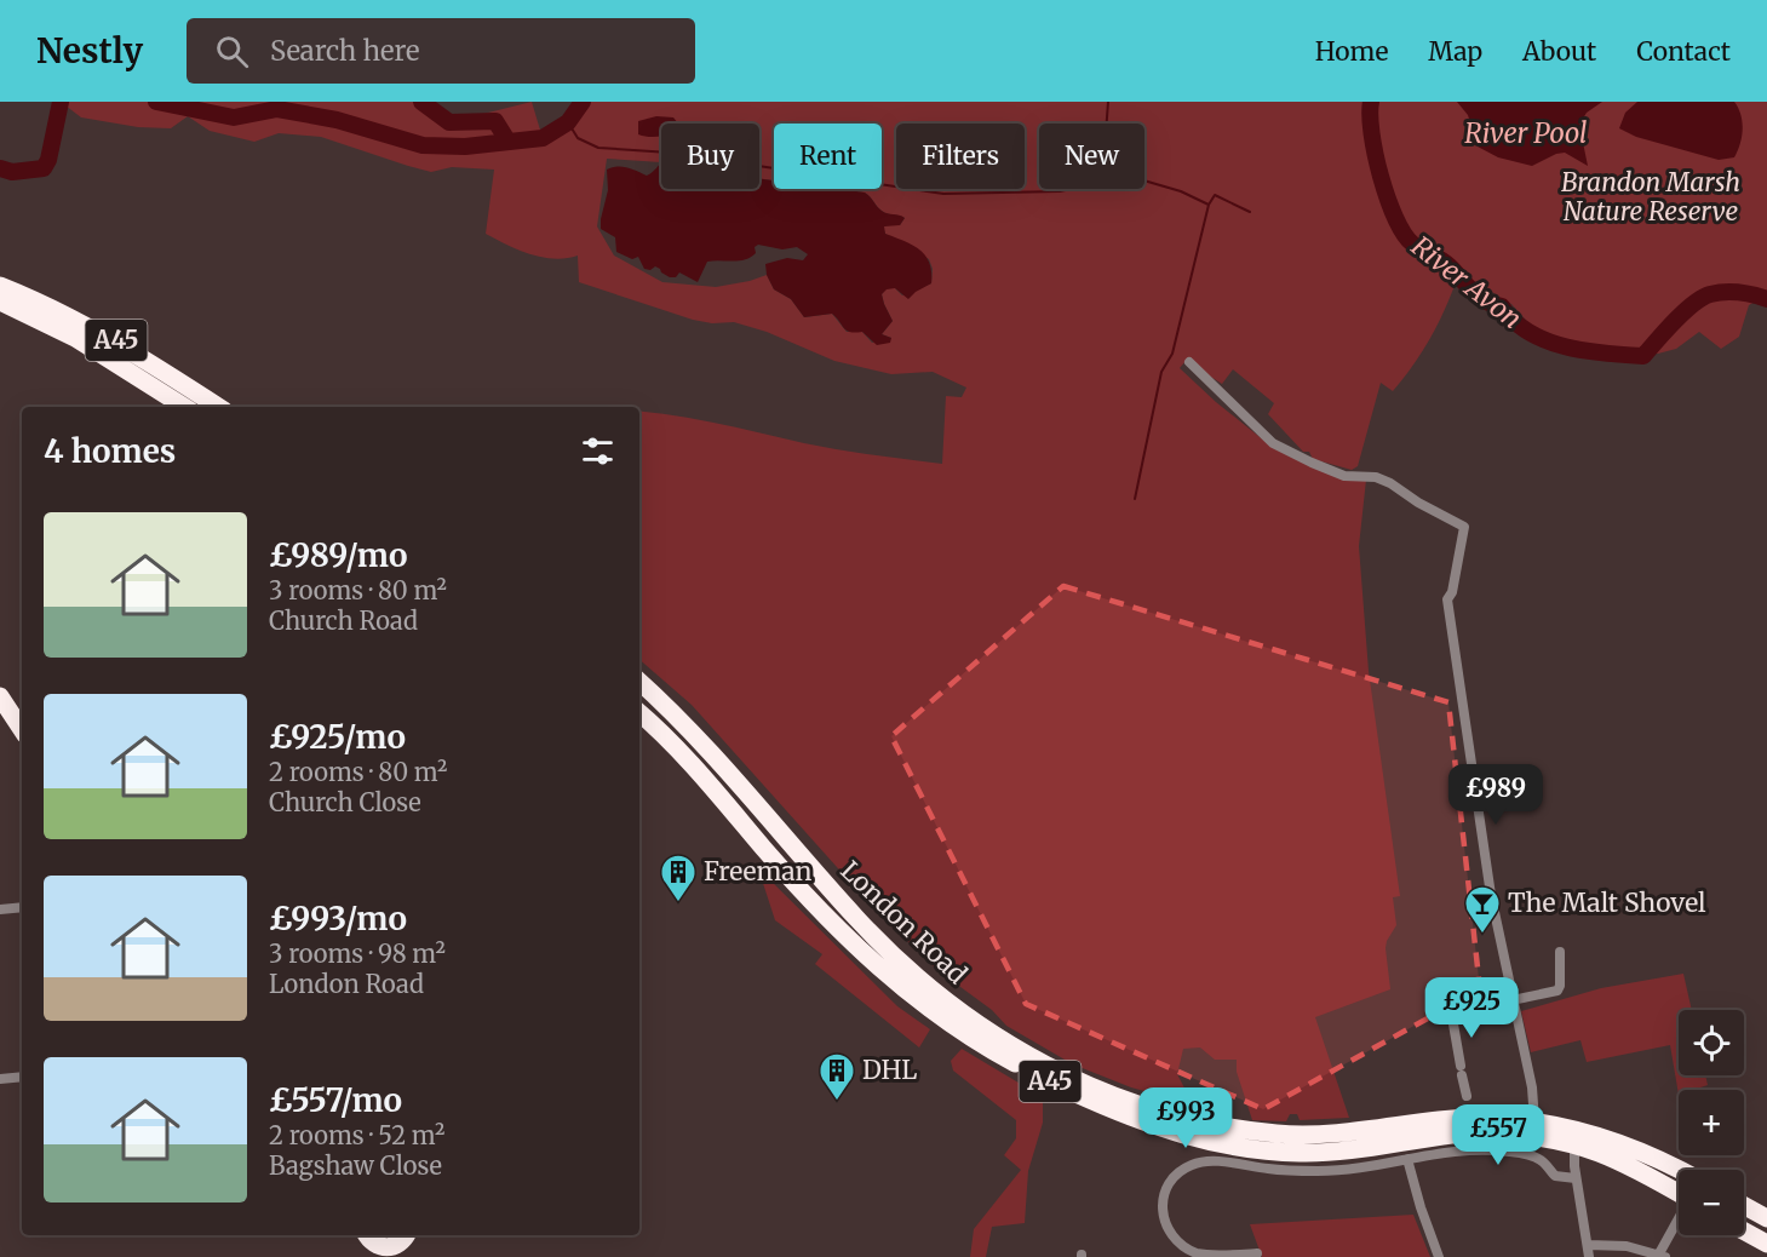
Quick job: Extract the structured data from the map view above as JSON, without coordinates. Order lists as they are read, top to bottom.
{
  "streets": {
    "highway": ["A45", "London Road"]
  },
  "water": ["River Pool", "River Avon"],
  "parks": ["Brandon Marsh Nature Reserve"],
  "places": {
    "building": ["Freeman", "DHL"],
    "bar": ["The Malt Shovel"]
  },
  "page": {
    "header": "Nestly",
    "search": "Search here",
    "nav": [
      "Home",
      "Map",
      "About",
      "Contact"
    ],
    "chip": [
      "Buy",
      "Rent",
      "Filters",
      "New"
    ],
    "heading": "4 homes",
    "list": [
      {
        "name": "£989/mo",
        "note": "3 rooms · 80 m² · Church Road"
      },
      {
        "name": "£925/mo",
        "note": "2 rooms · 80 m² · Church Close"
      },
      {
        "name": "£993/mo",
        "note": "3 rooms · 98 m² · London Road"
      },
      {
        "name": "£557/mo",
        "note": "2 rooms · 52 m² · Bagshaw Close"
      }
    ],
    "price": [
      "£989",
      "£925",
      "£993",
      "£557"
    ],
    "map_buttons": ["+", "−"]
  }
}
